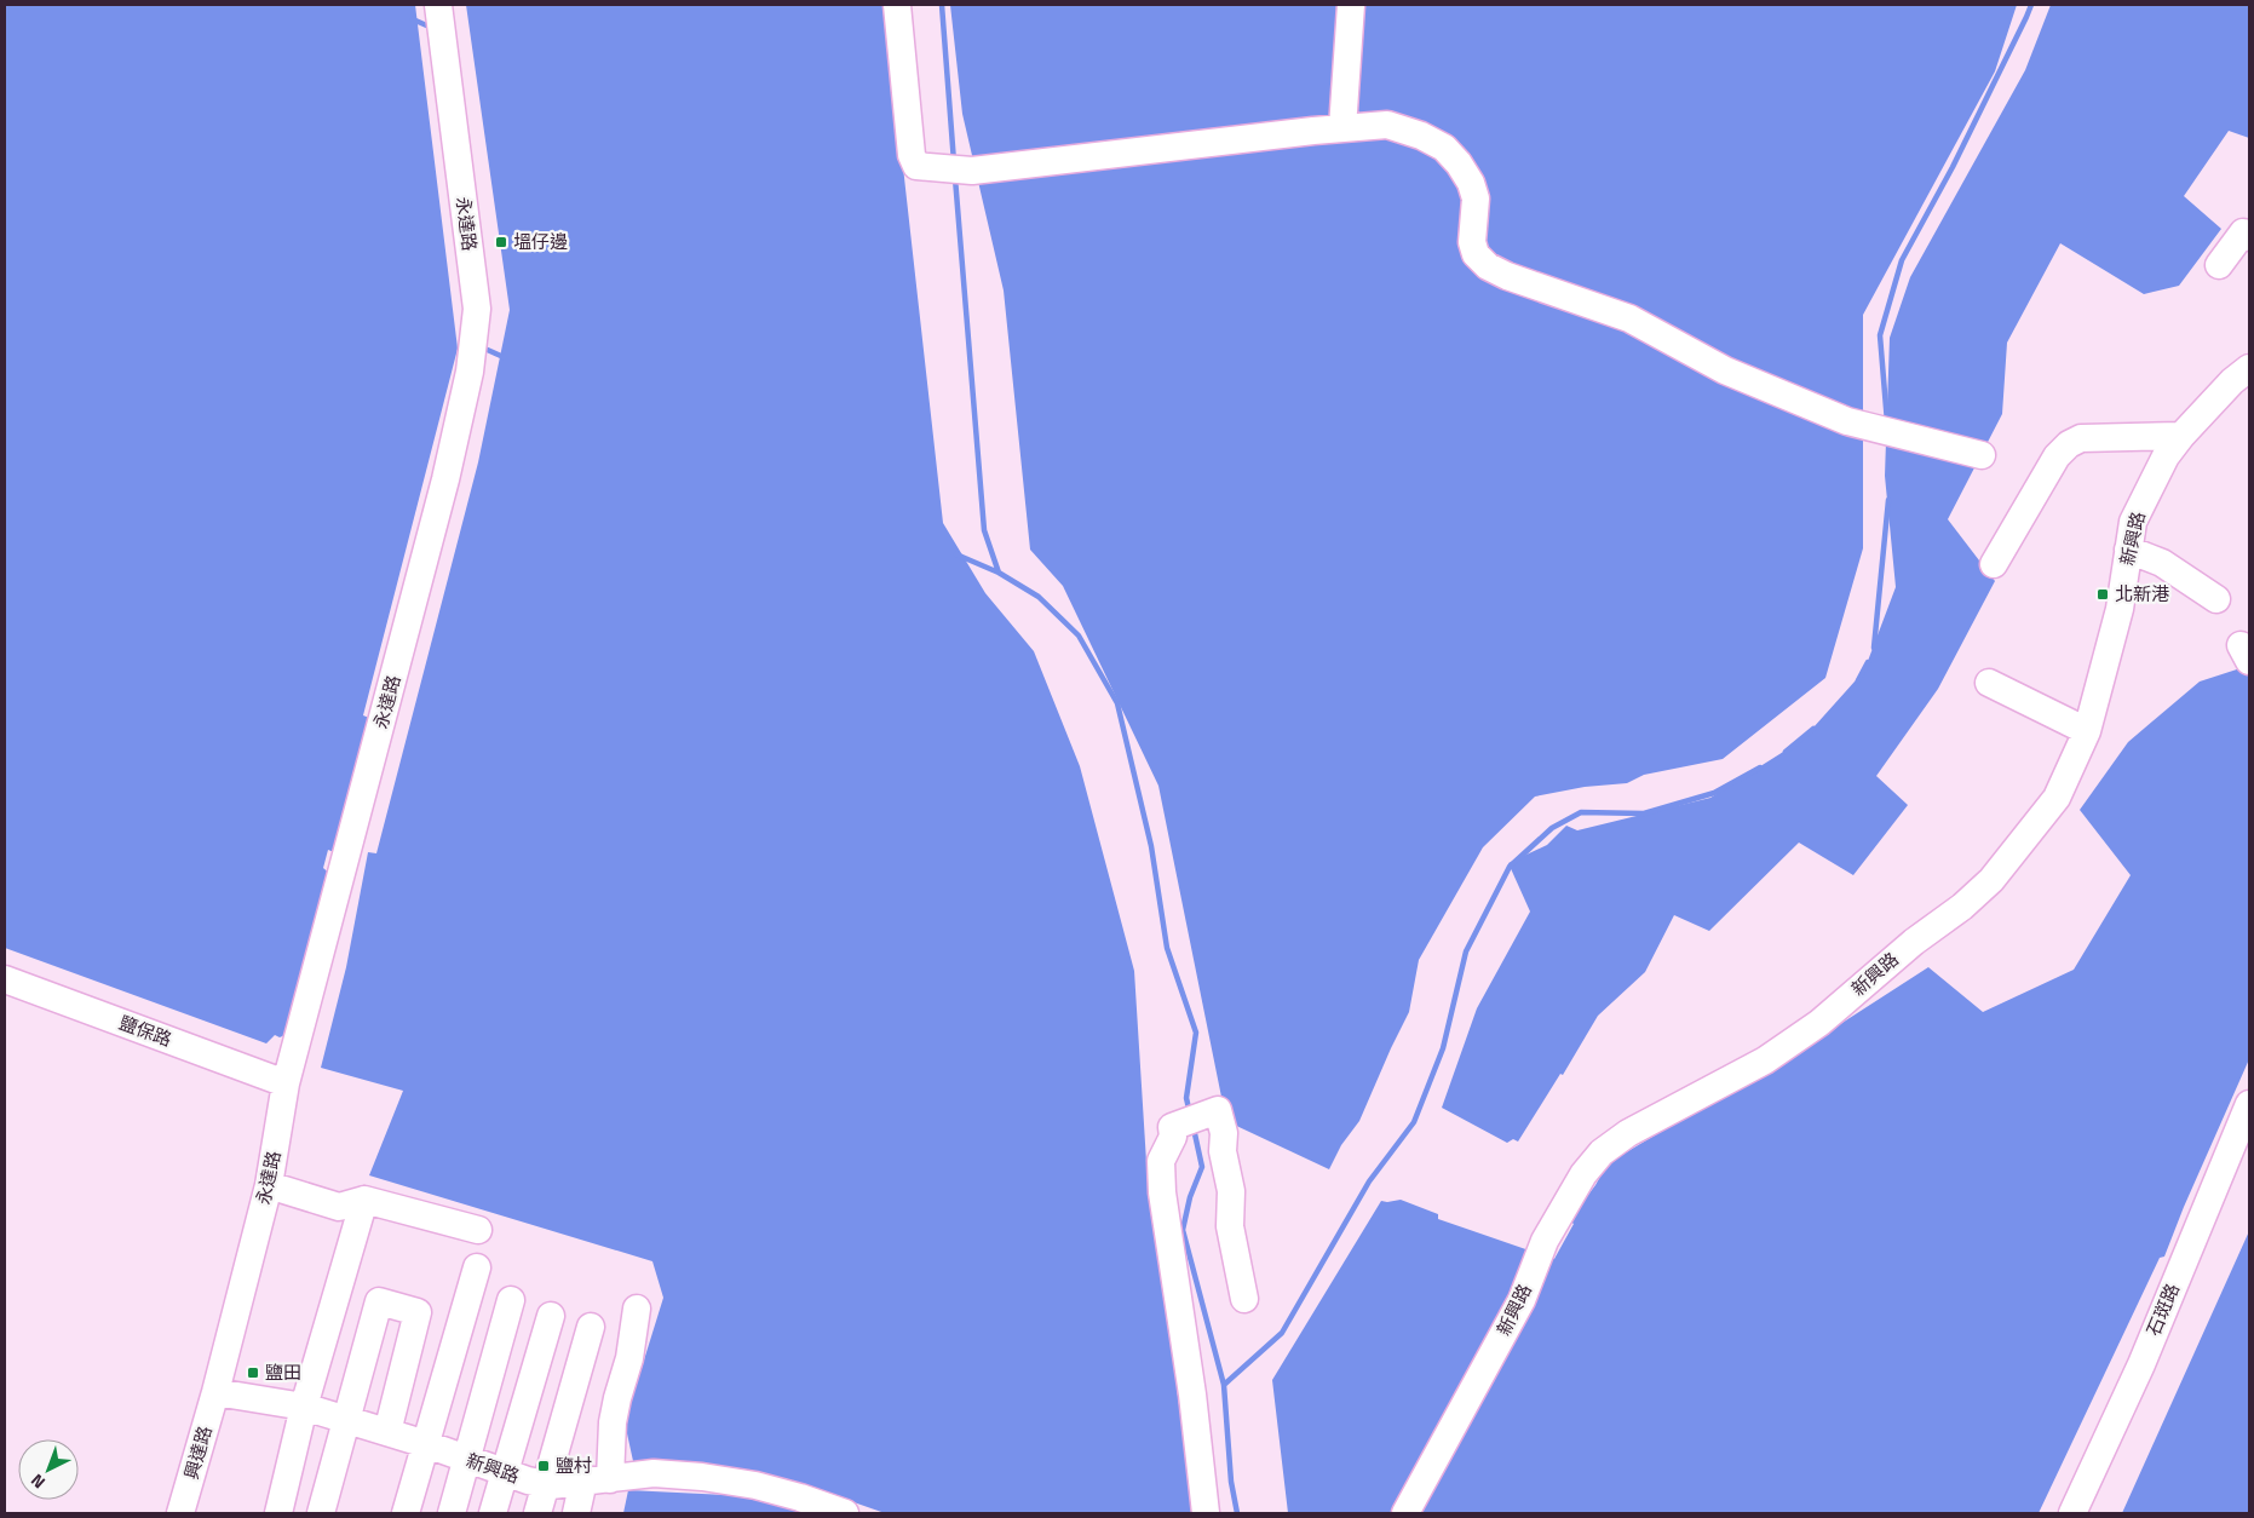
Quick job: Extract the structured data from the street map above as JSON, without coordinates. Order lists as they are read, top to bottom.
{
  "streets": {
    "street": [
      "永達路",
      "新興路",
      "鹽保路",
      "石斑路",
      "興達路"
    ]
  },
  "crossings": [
    ["永達路", "新興路"],
    ["永達路", "鹽保路"],
    ["永達路", "興達路"],
    ["新興路", "興達路"]
  ],
  "places": {
    "transit": [
      "塭仔邊",
      "北新港",
      "鹽田",
      "鹽村"
    ]
  },
  "north": "bottom left"
}
